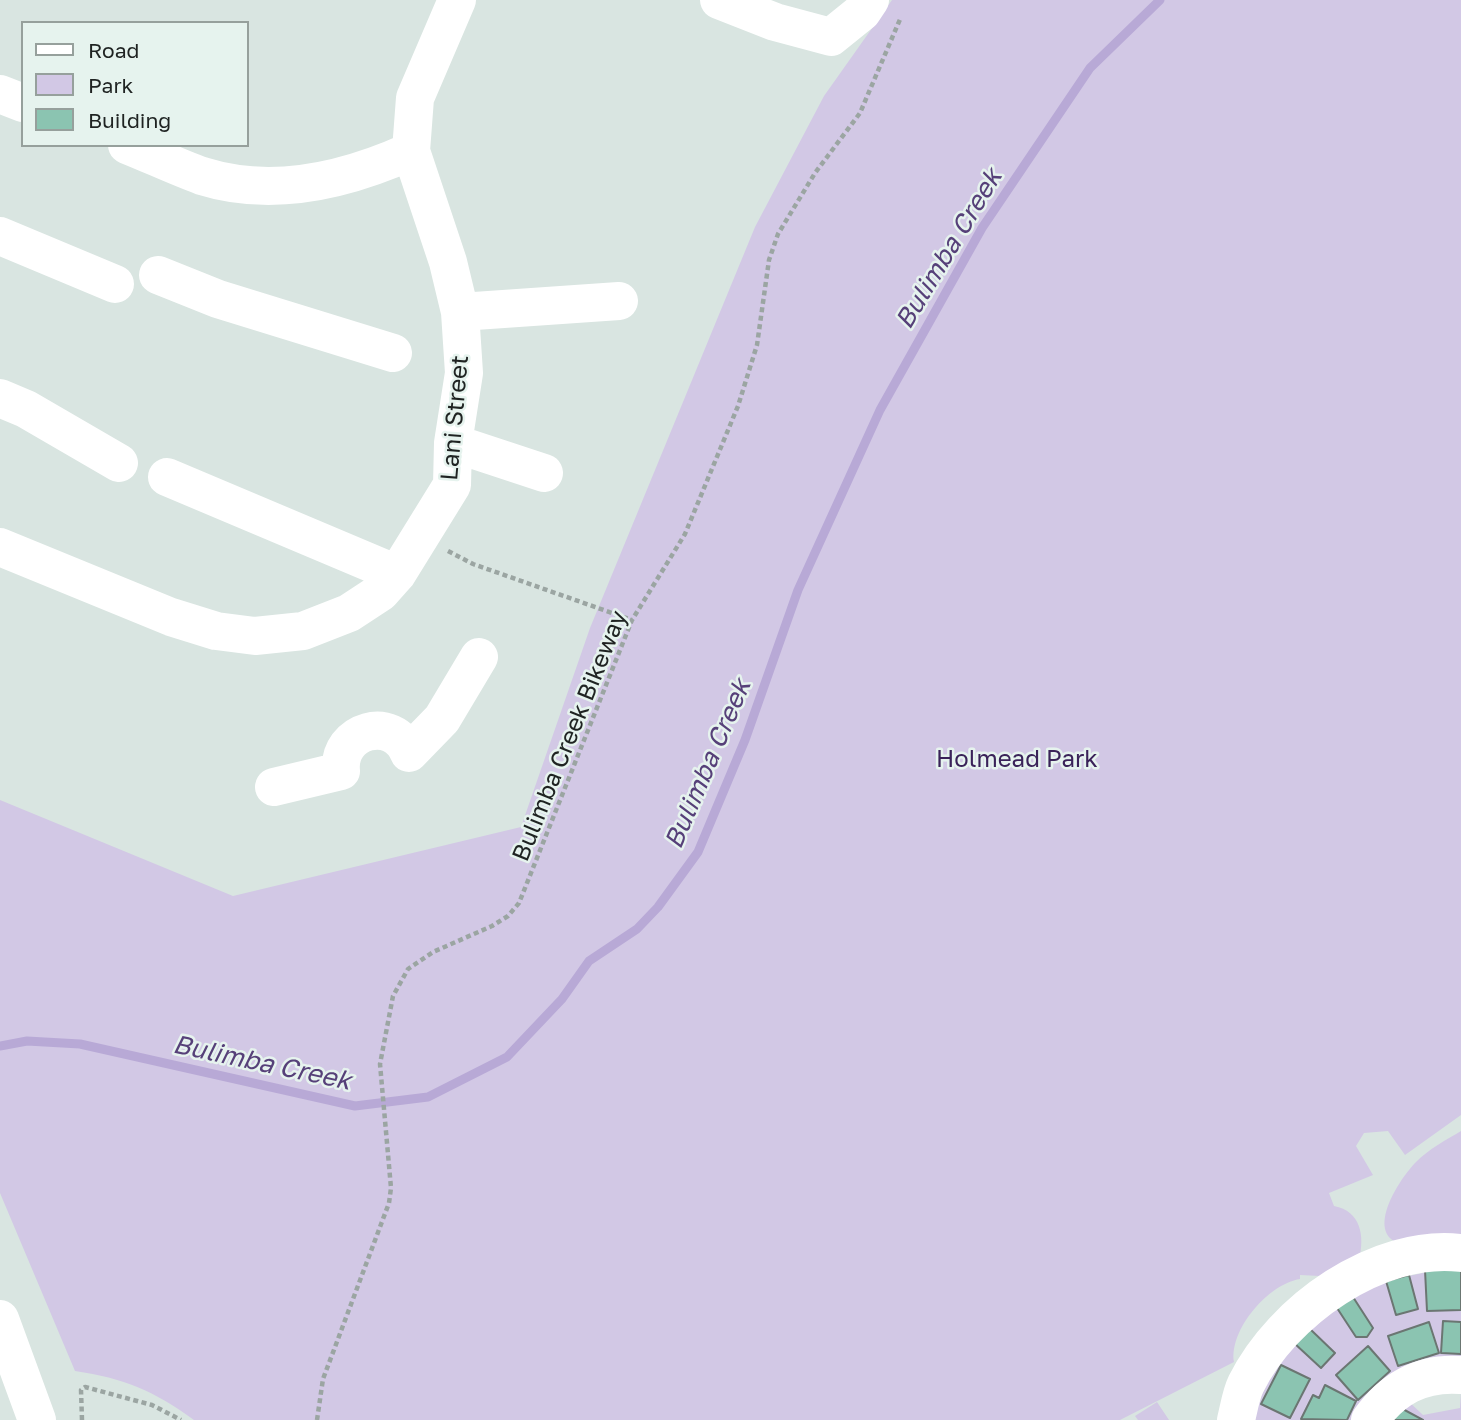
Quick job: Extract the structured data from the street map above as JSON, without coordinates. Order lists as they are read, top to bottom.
{
  "streets": {
    "street": ["Lani Street"],
    "path": ["Bulimba Creek Bikeway"]
  },
  "water": ["Bulimba Creek"],
  "parks": ["Holmead Park"],
  "legend": ["Road", "Park", "Building"]
}
